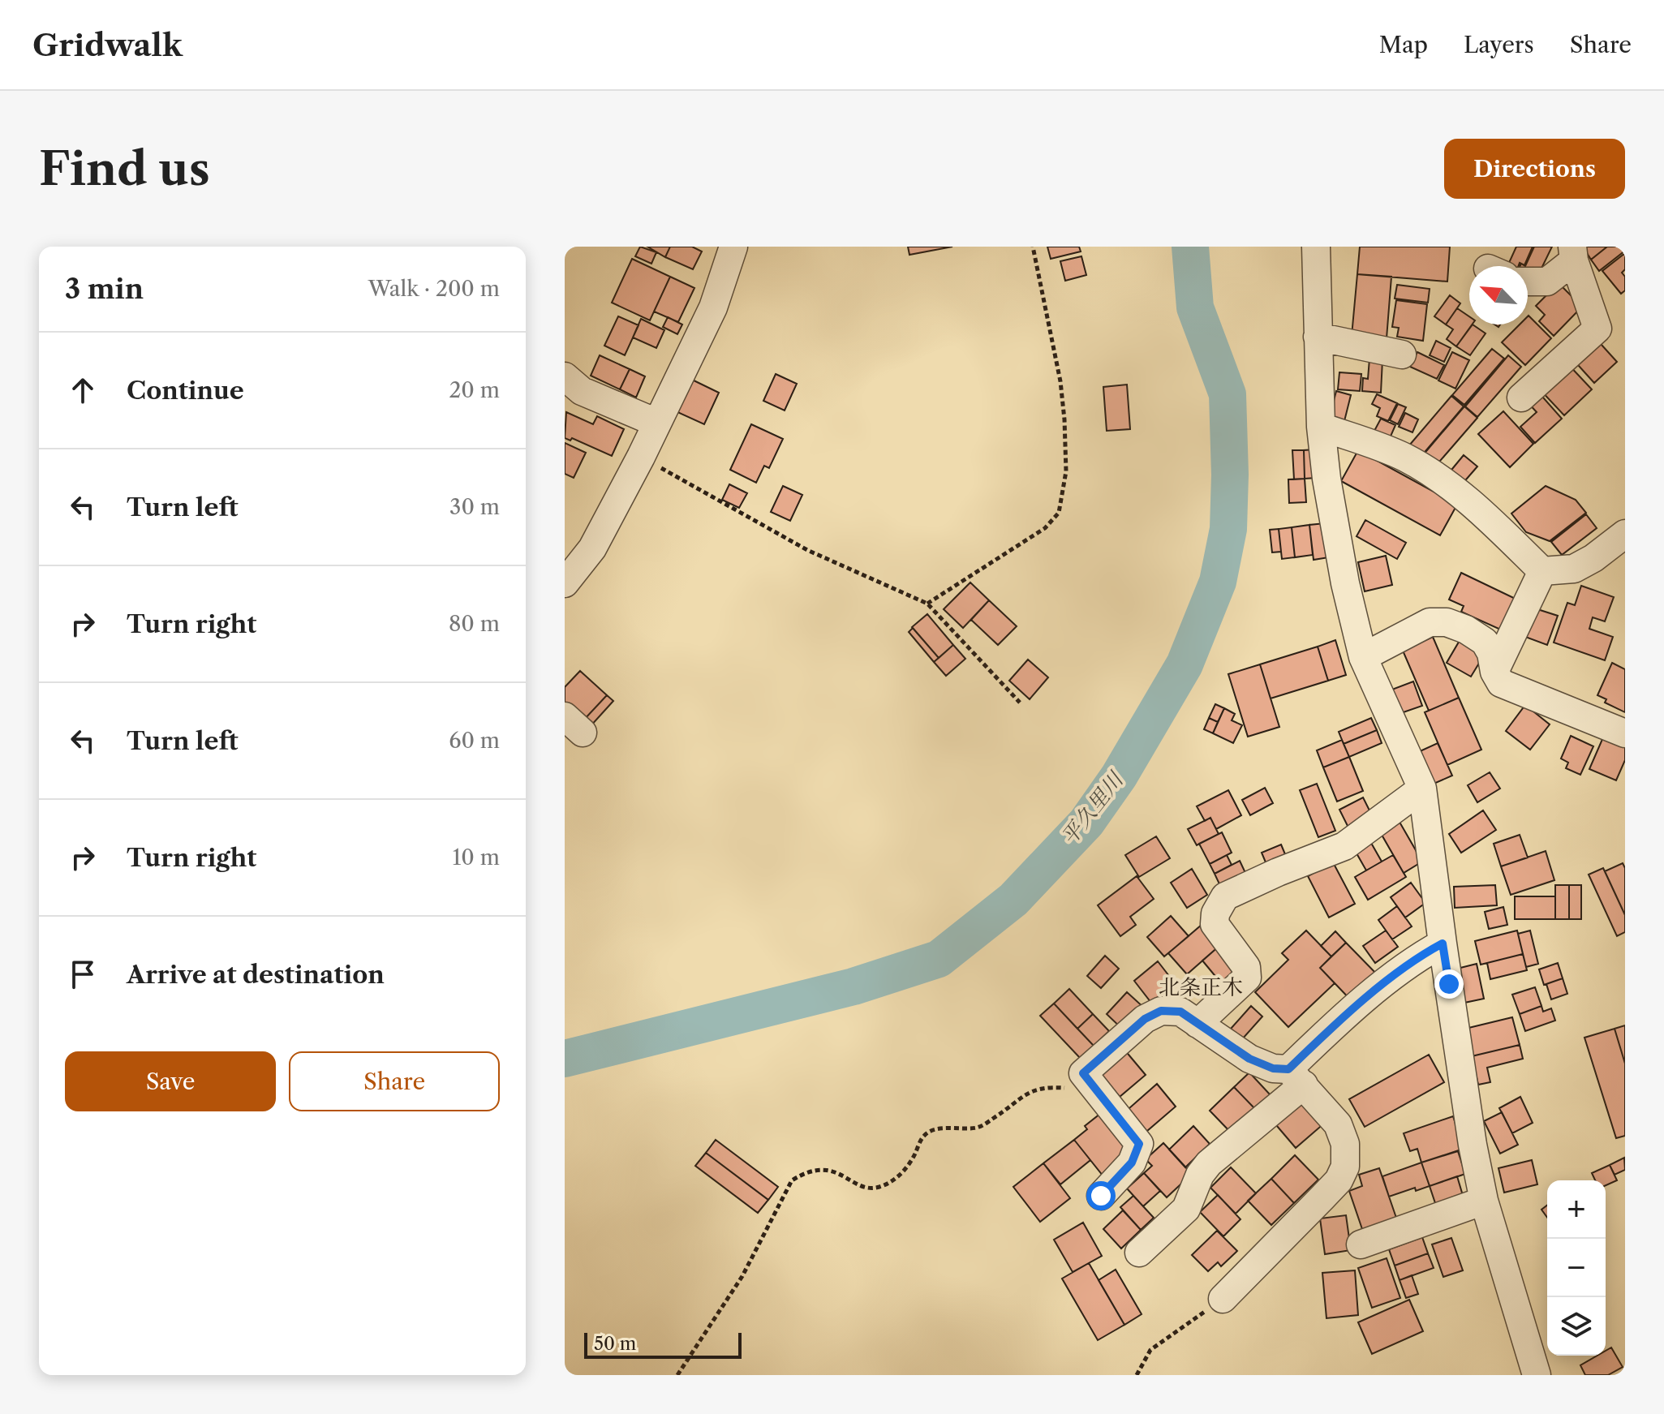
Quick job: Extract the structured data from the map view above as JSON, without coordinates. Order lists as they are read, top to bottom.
{
  "districts": ["北条正木"],
  "water": ["平久里川"],
  "scale_bar": "50 m",
  "north": "top left",
  "page": {
    "header": "Gridwalk",
    "nav": ["Map", "Layers", "Share"],
    "buttons": [
      "Directions",
      ["Save", "Share"]
    ],
    "title": "Find us",
    "heading": ["3 min", "Walk · 200 m"],
    "list": [
      ["Continue", "20 m"],
      ["Turn left", "30 m"],
      ["Turn right", "80 m"],
      ["Turn left", "60 m"],
      ["Turn right", "10 m"],
      "Arrive at destination"
    ],
    "map_buttons": ["+", "−"],
    "scale": "50 m"
  }
}
